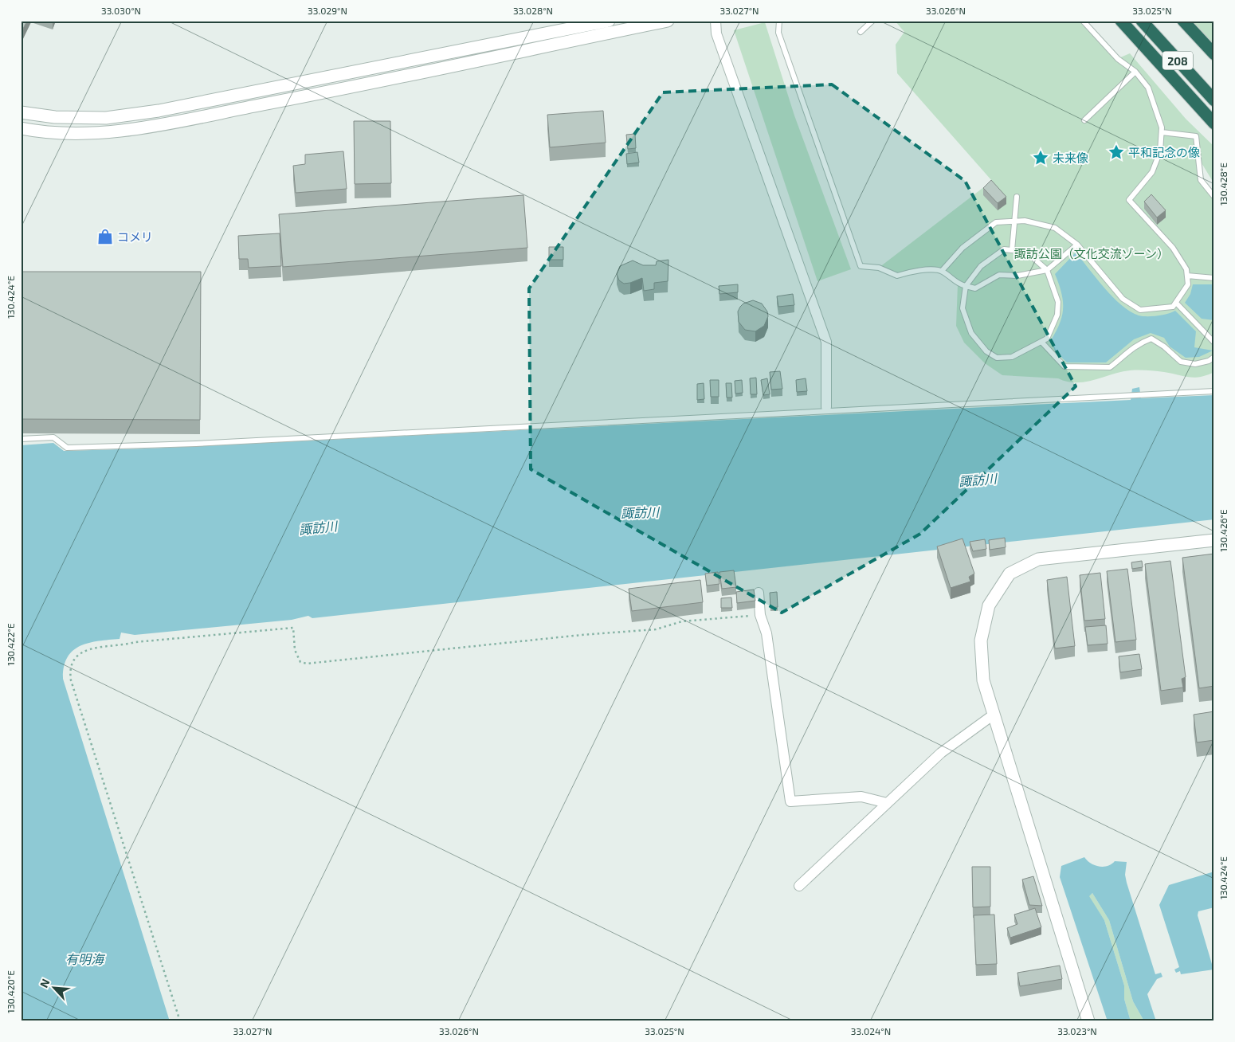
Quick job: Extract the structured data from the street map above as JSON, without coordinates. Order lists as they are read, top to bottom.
{
  "streets": {
    "highway": ["208"]
  },
  "water": ["諏訪川", "有明海"],
  "parks": ["諏訪公園（文化交流ゾーン）"],
  "places": {
    "place": ["平和記念の像", "未来像"],
    "shop": ["コメリ"]
  },
  "north": "top left",
  "coordinates": [
    "33.030°N",
    "33.029°N",
    "33.028°N",
    "33.027°N",
    "33.026°N",
    "33.025°N",
    "130.428°E",
    "130.424°E",
    "130.426°E",
    "130.422°E",
    "130.420°E",
    "33.024°N",
    "33.023°N"
  ]
}
